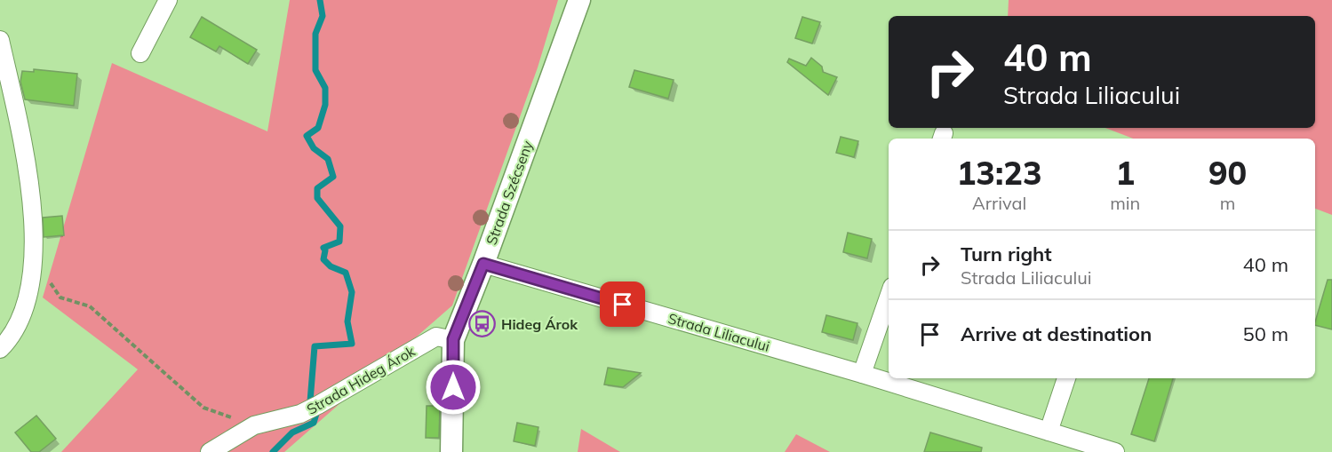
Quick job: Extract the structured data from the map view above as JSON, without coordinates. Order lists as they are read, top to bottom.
{
  "streets": {
    "street": ["Strada Szécseny", "Strada Liliacului", "Strada Hideg Árok"]
  },
  "crossings": [
    ["Strada Szécseny", "Strada Liliacului"],
    ["Strada Szécseny", "Strada Hideg Árok"]
  ],
  "places": {
    "bus stop": ["Hideg Árok"]
  },
  "page": {
    "turn": ["40 m", "Strada Liliacului"],
    "eta": [
      "13:23",
      "Arrival",
      "1",
      "min",
      "90",
      "m"
    ],
    "list": [
      {
        "name": "Turn right",
        "note": "Strada Liliacului",
        "value": "40 m"
      },
      {
        "name": "Arrive at destination",
        "value": "50 m"
      }
    ]
  }
}
